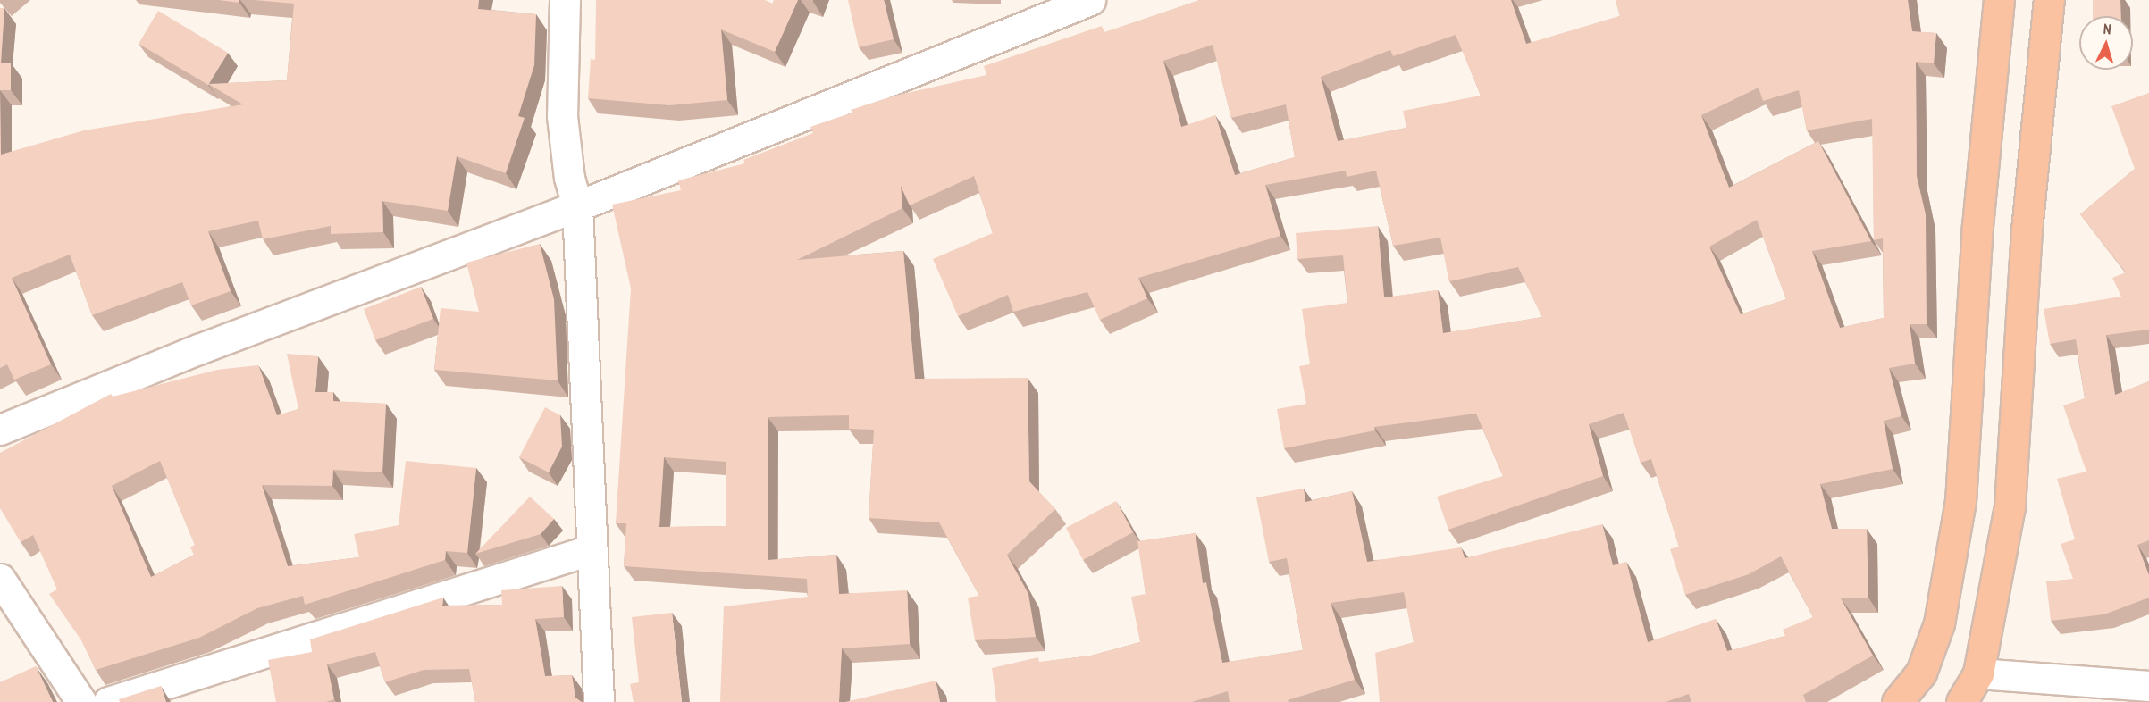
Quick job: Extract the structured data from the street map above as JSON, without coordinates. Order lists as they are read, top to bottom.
{
  "north": "top"
}
